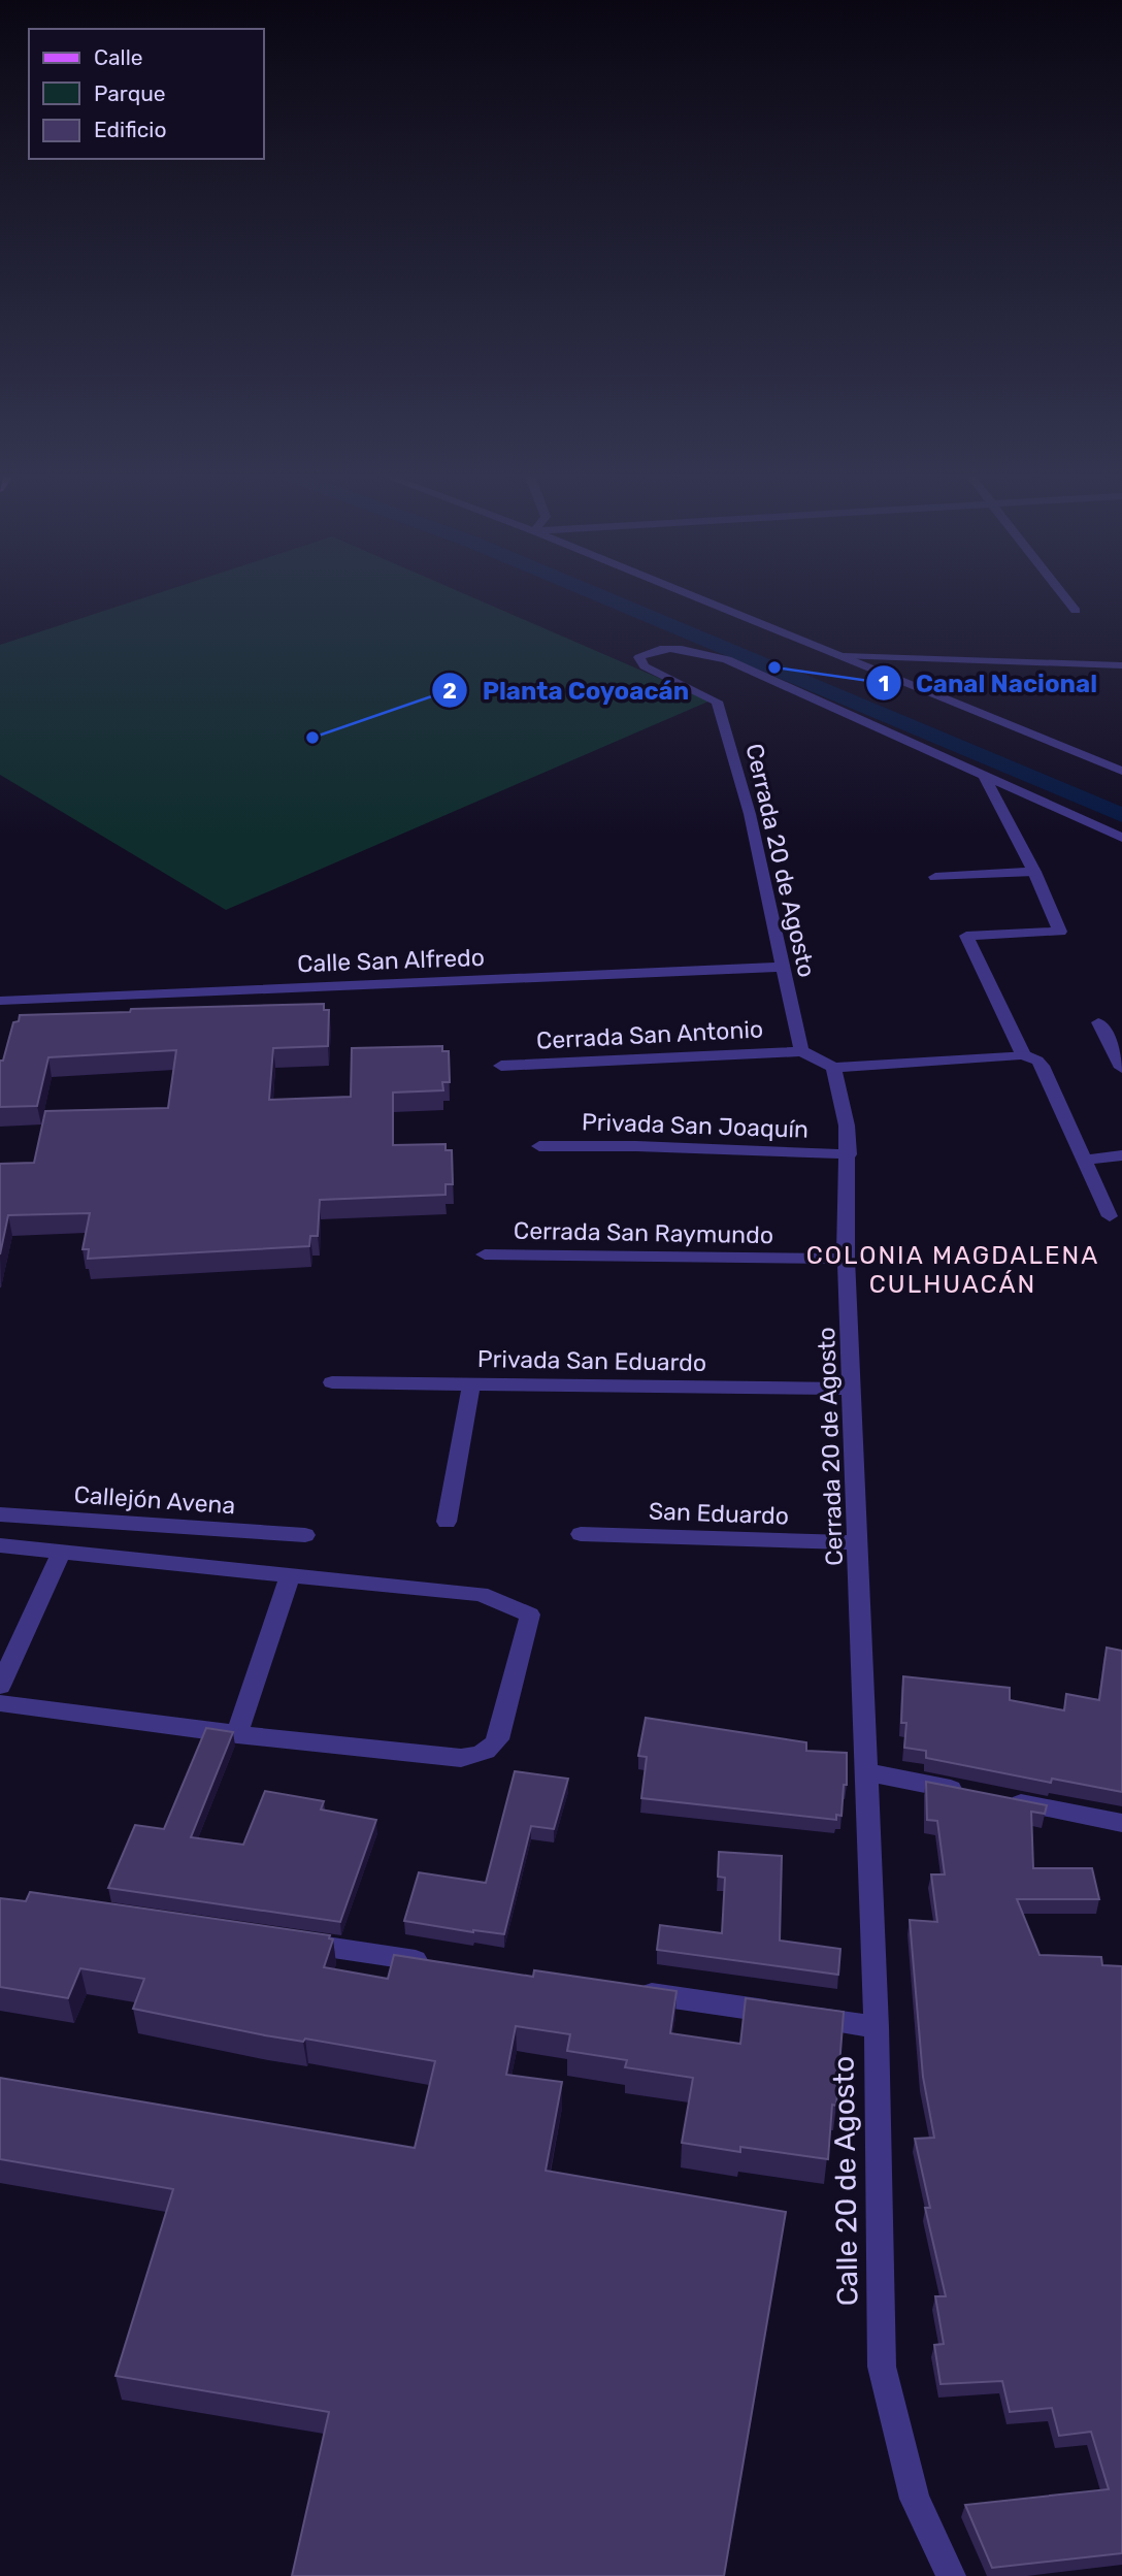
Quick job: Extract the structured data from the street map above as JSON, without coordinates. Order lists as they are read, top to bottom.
{
  "streets": {
    "street": [
      "Cerrada 20 de Agosto",
      "Calle San Alfredo",
      "Cerrada San Antonio",
      "Privada San Joaquín",
      "Cerrada San Raymundo",
      "Privada San Eduardo",
      "Callejón Avena",
      "San Eduardo",
      "Calle 20 de Agosto"
    ]
  },
  "crossings": [
    ["Cerrada 20 de Agosto", "Calle San Alfredo"],
    ["Cerrada 20 de Agosto", "Cerrada San Antonio"],
    ["Cerrada 20 de Agosto", "Privada San Joaquín"],
    ["Cerrada 20 de Agosto", "Cerrada San Raymundo"],
    ["Cerrada 20 de Agosto", "Privada San Eduardo"],
    ["Cerrada 20 de Agosto", "San Eduardo"],
    ["Cerrada 20 de Agosto", "Calle 20 de Agosto"]
  ],
  "districts": ["COLONIA MAGDALENA CULHUACÁN"],
  "places": ["Canal Nacional", "Planta Coyoacán"],
  "legend": ["Calle", "Parque", "Edificio"]
}
